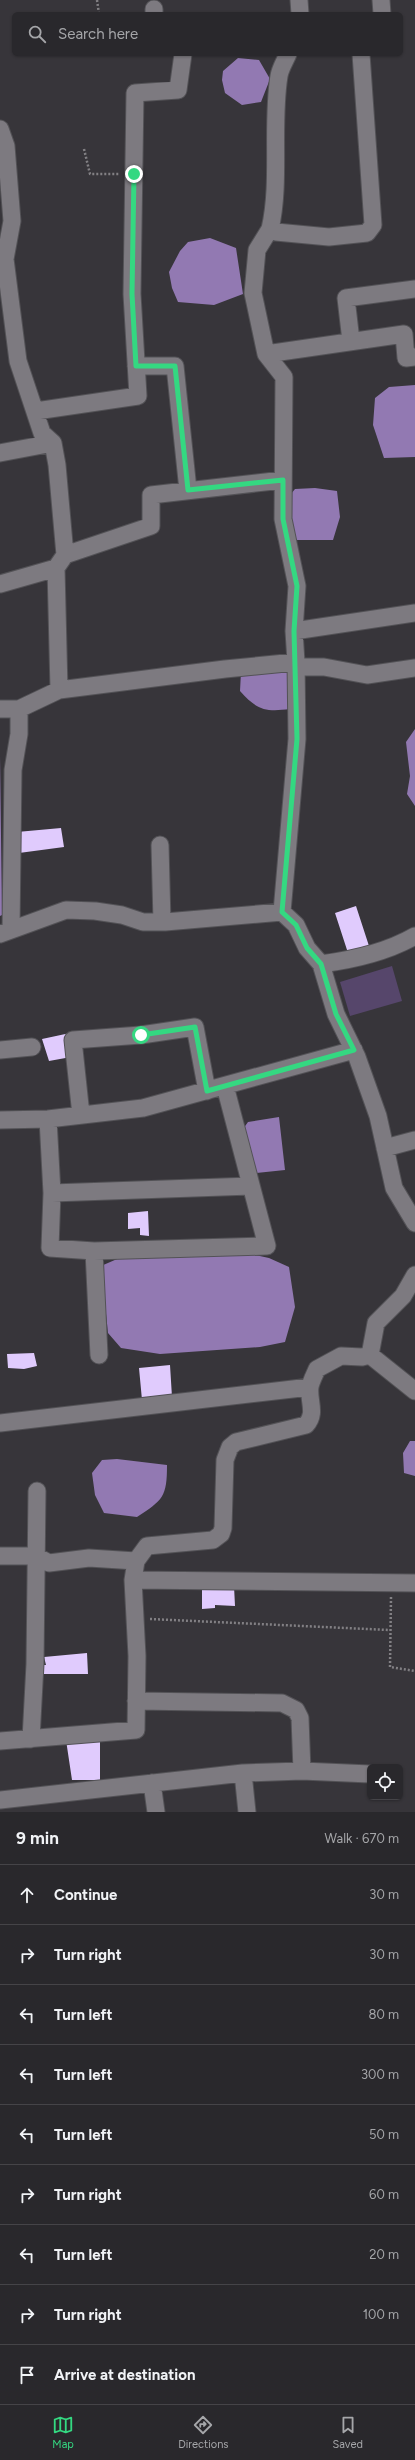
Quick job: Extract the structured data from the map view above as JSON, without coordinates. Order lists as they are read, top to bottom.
{
  "page": {
    "search": "Search here",
    "heading": ["9 min", "Walk · 670 m"],
    "list": [
      ["Continue", "30 m"],
      ["Turn right", "30 m"],
      ["Turn left", "80 m"],
      ["Turn left", "300 m"],
      ["Turn left", "50 m"],
      ["Turn right", "60 m"],
      ["Turn left", "20 m"],
      ["Turn right", "100 m"],
      "Arrive at destination"
    ],
    "nav": ["Map", "Directions", "Saved"]
  }
}
